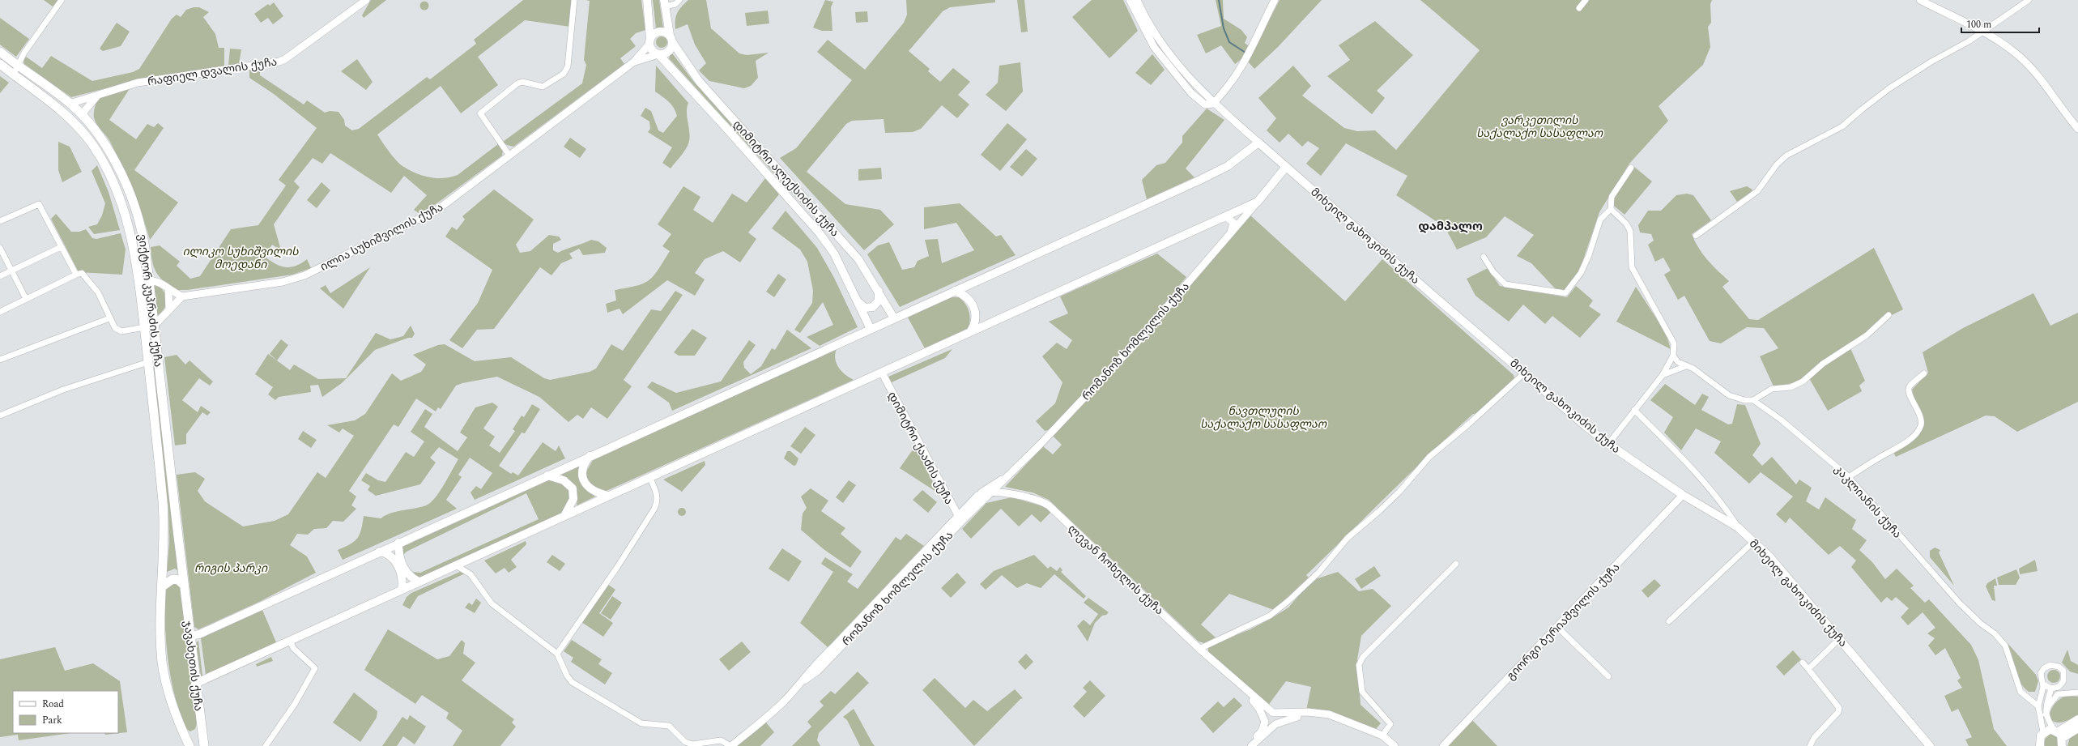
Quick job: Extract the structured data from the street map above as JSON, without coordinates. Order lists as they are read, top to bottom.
{
  "streets": {
    "main road": [
      "დიმიტრი ალექსიძის ქუჩა",
      "მიხეილ გახოკიძის ქუჩა",
      "ვიქტორ კუპრაძის ქუჩა",
      "ჯავახეთის ქუჩა"
    ],
    "street": [
      "რაფიელ დვალის ქუჩა",
      "ილია სუხიშვილის ქუჩა",
      "რომანოზ ხომლელის ქუჩა",
      "დიმიტრი ქააძის ქუჩა",
      "კაკლიანის ქუჩა",
      "ლევან ჩოხელის ქუჩა",
      "გიორგი ბერიაშვილის ქუჩა"
    ]
  },
  "crossings": [
    ["რაფიელ დვალის ქუჩა", "ვიქტორ კუპრაძის ქუჩა"],
    ["დიმიტრი ალექსიძის ქუჩა", "ილია სუხიშვილის ქუჩა"],
    ["მიხეილ გახოკიძის ქუჩა", "გიორგი ბერიაშვილის ქუჩა"],
    ["ვიქტორ კუპრაძის ქუჩა", "ჯავახეთის ქუჩა"],
    ["რომანოზ ხომლელის ქუჩა", "დიმიტრი ქააძის ქუჩა"],
    ["რომანოზ ხომლელის ქუჩა", "ლევან ჩოხელის ქუჩა"]
  ],
  "districts": ["დამპალო"],
  "parks": [
    "ვარკეთილის საქალაქო სასაფლაო",
    "ილიკო სუხიშვილის მოედანი",
    "ნავთლუღის საქალაქო სასაფლაო",
    "რიგის პარკი"
  ],
  "legend": ["Road", "Park"],
  "scale_bar": "100 m"
}
